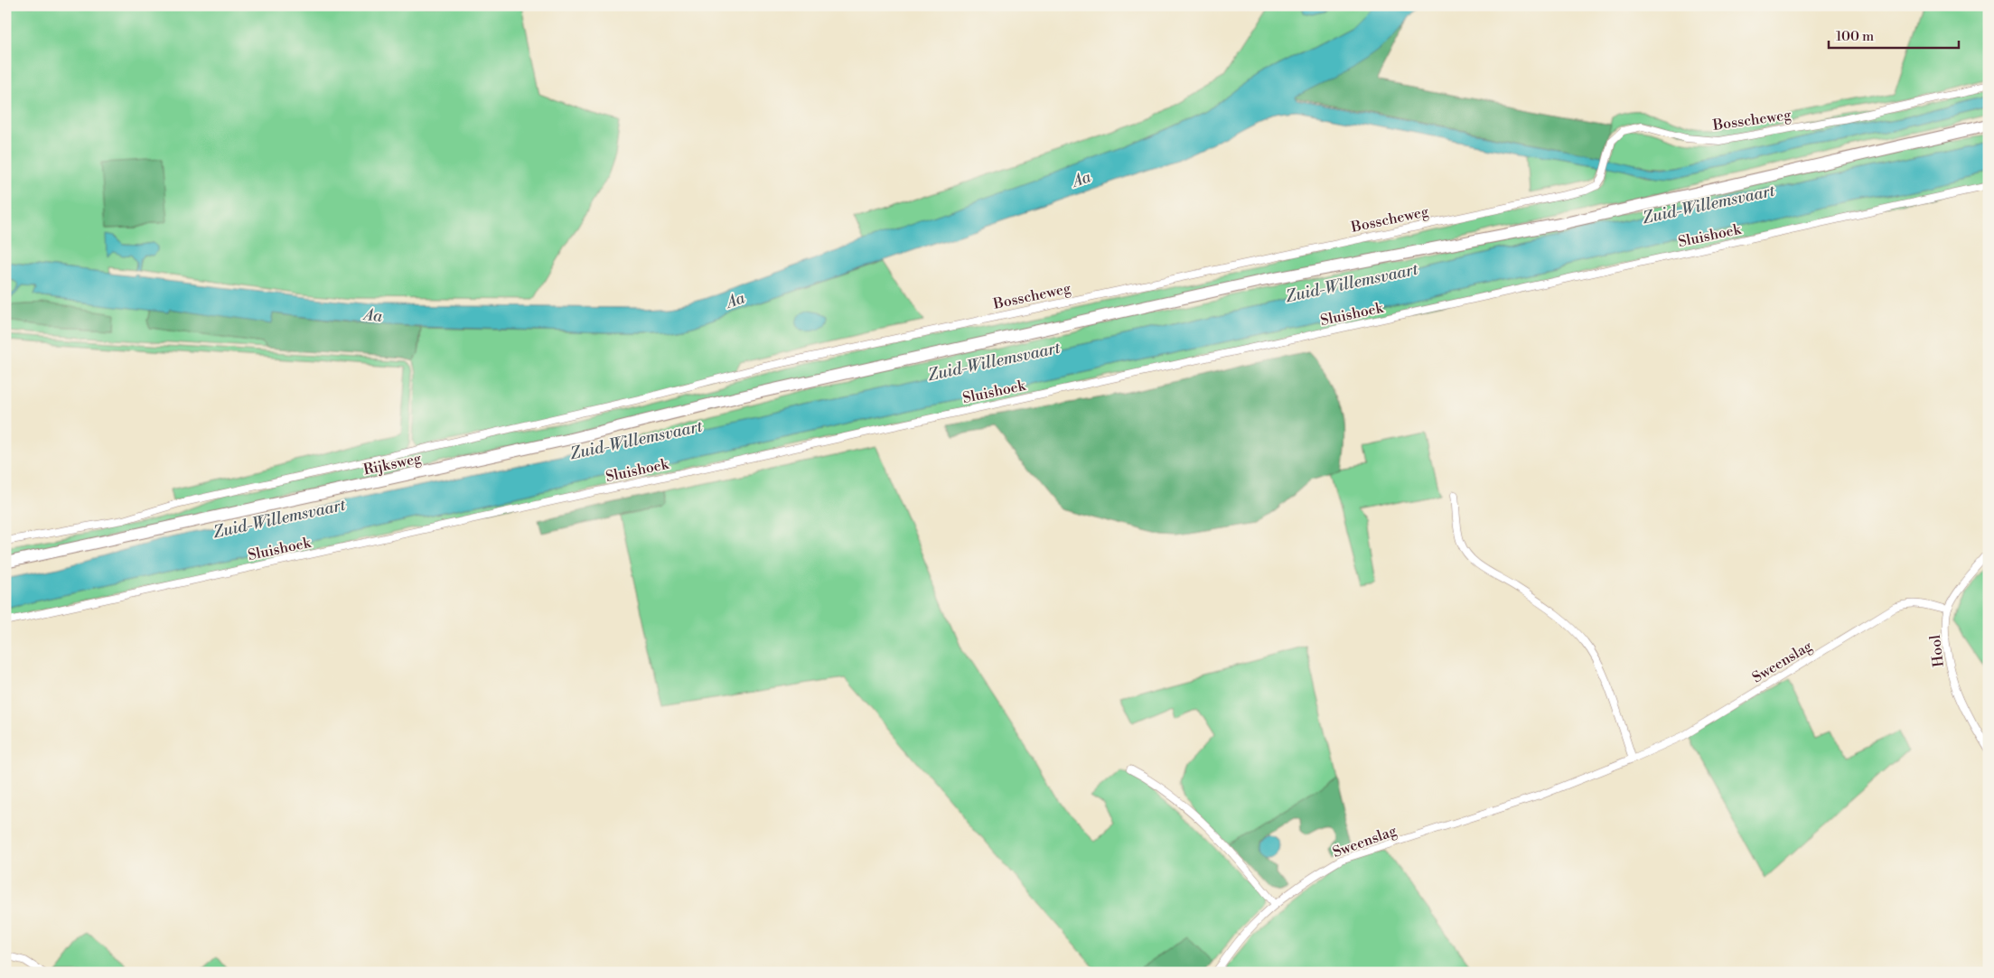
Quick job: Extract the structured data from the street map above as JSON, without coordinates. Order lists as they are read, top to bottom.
{
  "streets": {
    "main road": ["Rijksweg"],
    "street": [
      "Bosscheweg",
      "Sluishoek",
      "Hool",
      "Sweenslag"
    ]
  },
  "crossings": [
    ["Bosscheweg", "Rijksweg"],
    ["Hool", "Sweenslag"]
  ],
  "water": ["Aa", "Zuid-Willemsvaart"],
  "scale_bar": "100 m"
}
